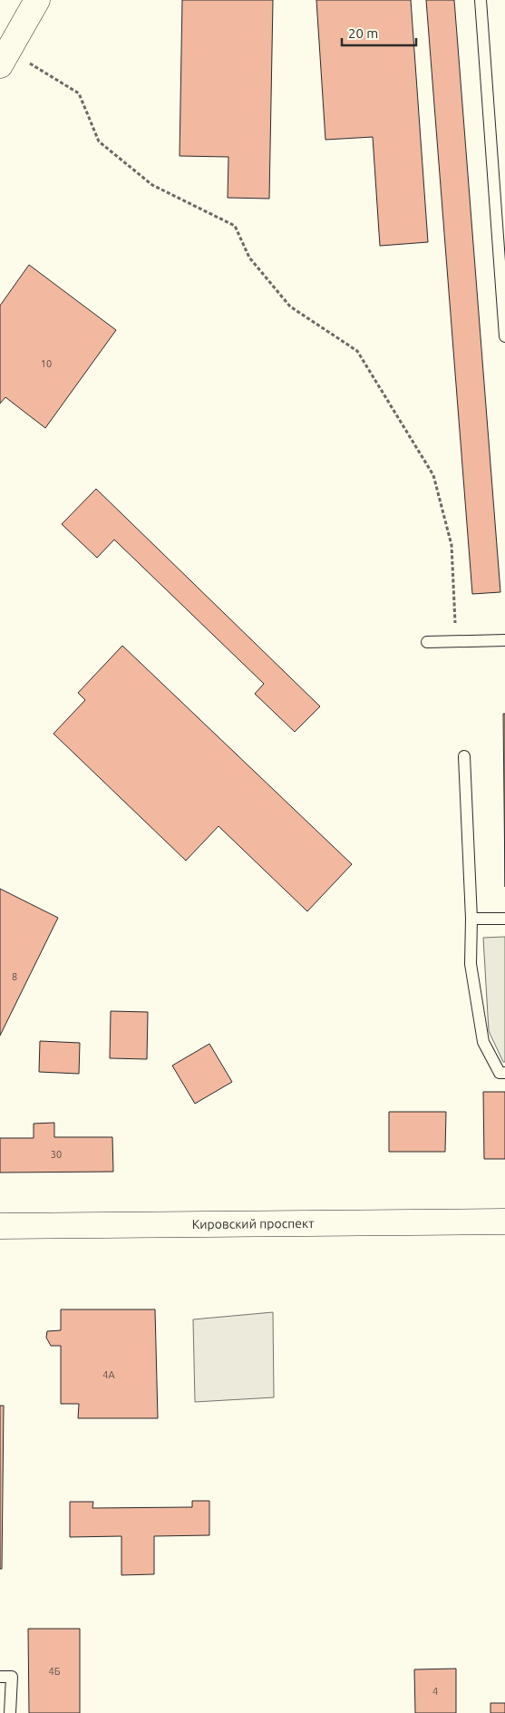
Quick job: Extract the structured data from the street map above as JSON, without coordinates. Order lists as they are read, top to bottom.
{
  "streets": {
    "main road": ["Кировский проспект"]
  },
  "house_numbers": [
    "10",
    "8",
    "30",
    "4А",
    "4Б",
    "4"
  ],
  "scale_bar": "20 m"
}
